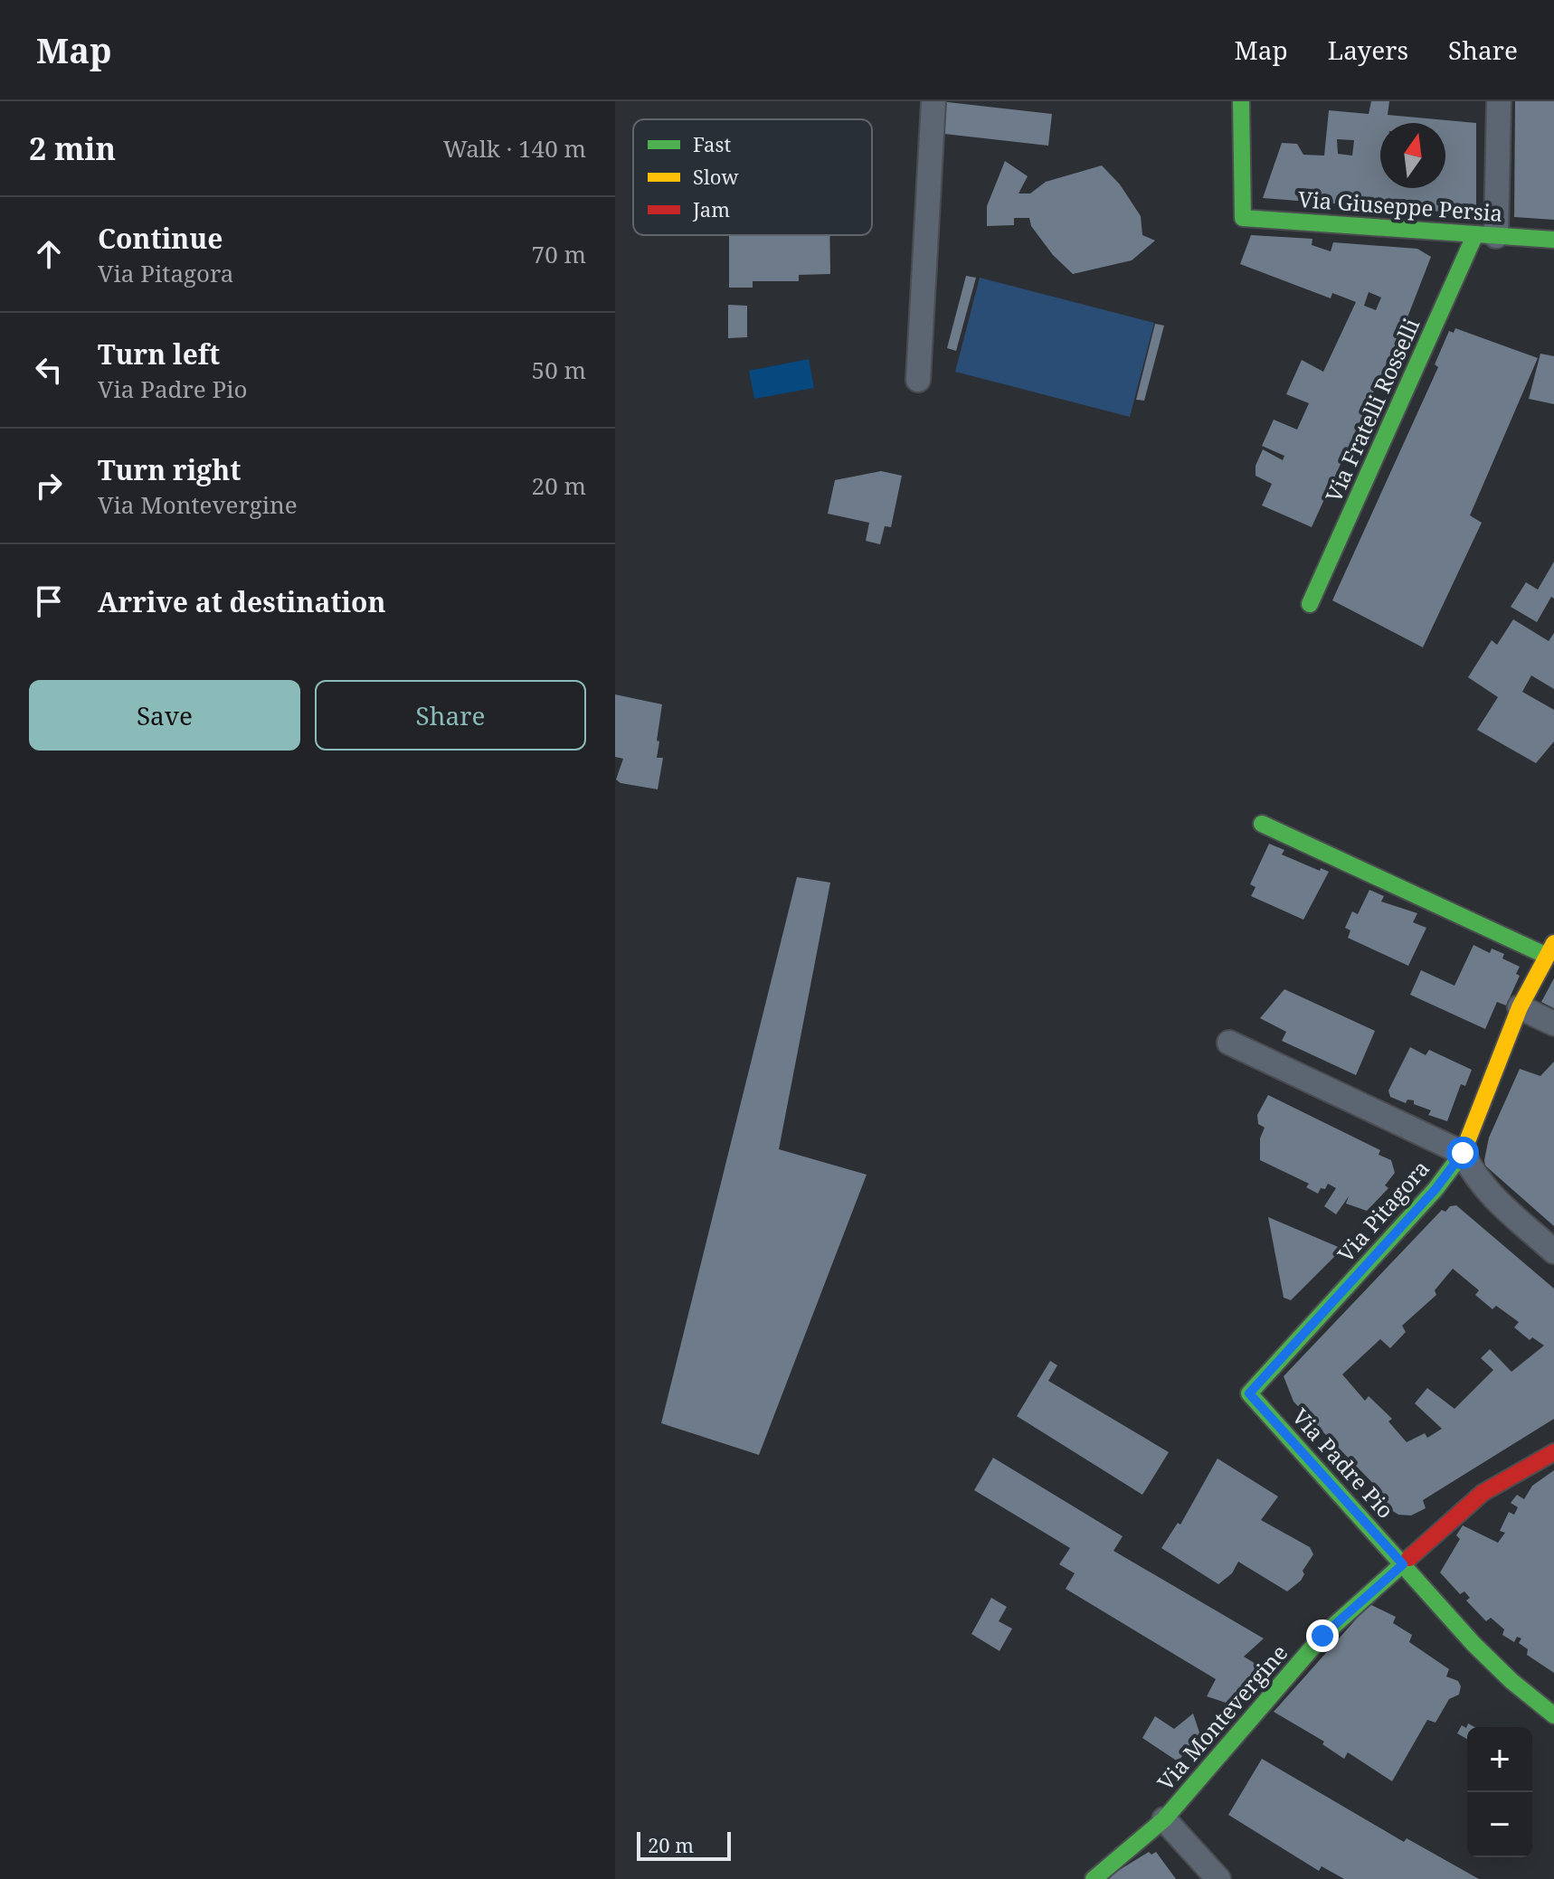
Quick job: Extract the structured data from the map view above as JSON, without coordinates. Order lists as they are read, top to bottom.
{
  "streets": {
    "street": [
      "Via Giuseppe Persia",
      "Via Fratelli Rosselli",
      "Via Pitagora",
      "Via Padre Pio",
      "Via Montevergine"
    ]
  },
  "crossings": [
    ["Via Giuseppe Persia", "Via Fratelli Rosselli"],
    ["Via Pitagora", "Via Padre Pio"],
    ["Via Padre Pio", "Via Montevergine"]
  ],
  "legend": ["Fast", "Slow", "Jam"],
  "scale_bar": "20 m",
  "north": "top",
  "page": {
    "header": "Map",
    "nav": ["Map", "Layers", "Share"],
    "heading": ["2 min", "Walk · 140 m"],
    "list": [
      ["Continue", "Via Pitagora", "70 m"],
      ["Turn left", "Via Padre Pio", "50 m"],
      ["Turn right", "Via Montevergine", "20 m"],
      "Arrive at destination"
    ],
    "buttons": ["Save", "Share"],
    "map_buttons": ["+", "−"],
    "scale": "20 m"
  }
}
